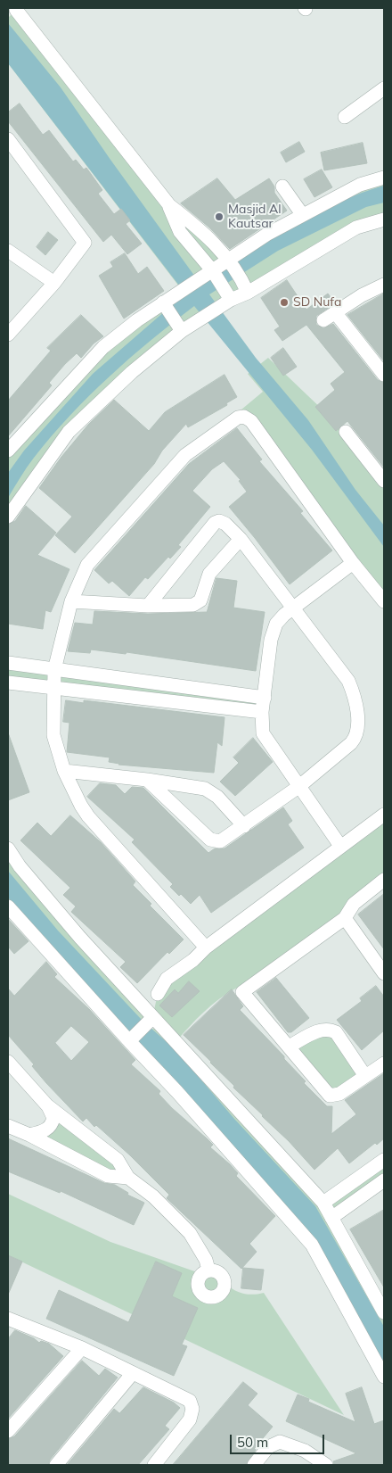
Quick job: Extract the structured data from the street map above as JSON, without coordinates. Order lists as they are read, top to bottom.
{
  "places": ["Masjid Al Kautsar", "SD Nufa"],
  "scale_bar": "50 m"
}
